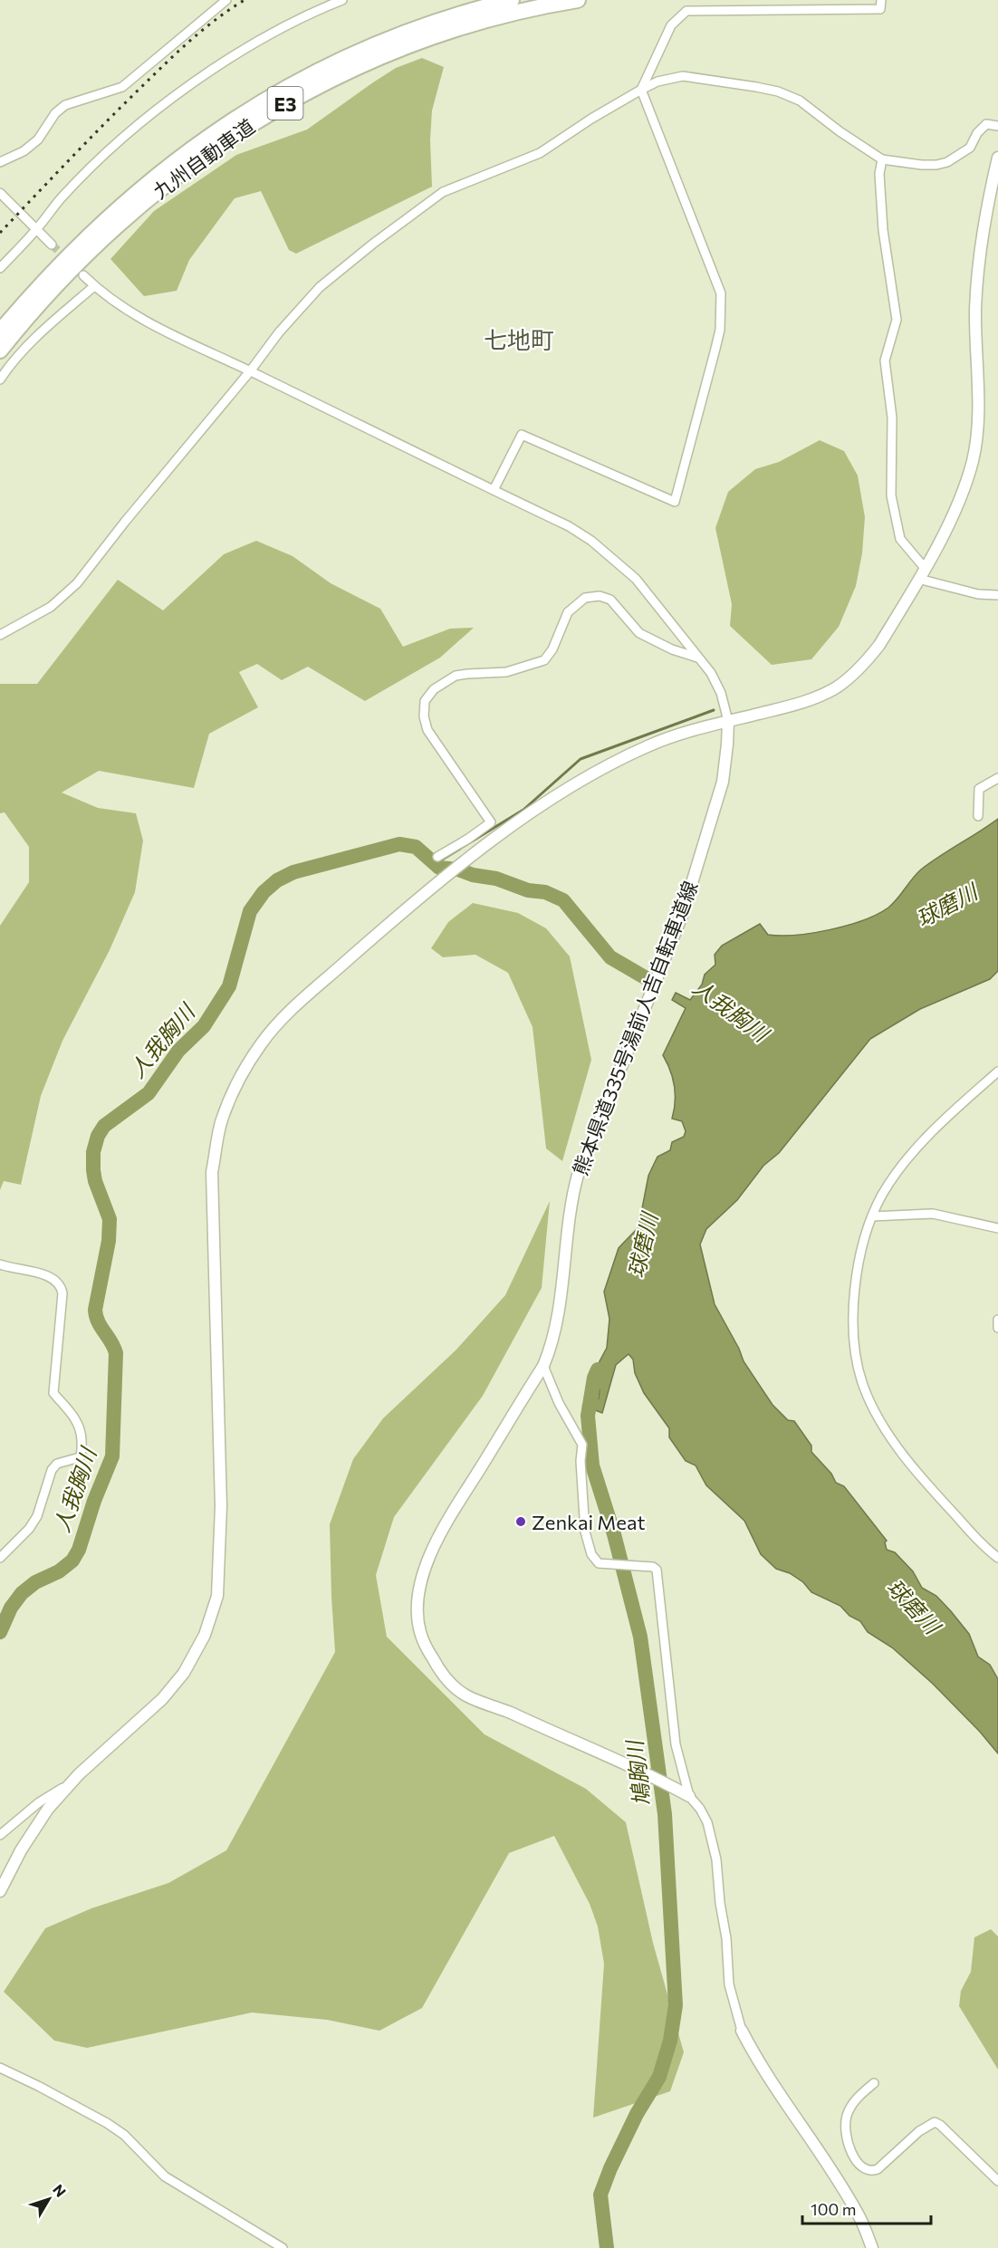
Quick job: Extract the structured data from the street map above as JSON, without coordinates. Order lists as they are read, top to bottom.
{
  "streets": {
    "highway": ["E3", "九州自動車道"],
    "main road": ["熊本県道335号湯前人吉自転車道線"]
  },
  "districts": ["七地町"],
  "water": ["球磨川", "人我胸川", "鳩胸川"],
  "places": ["Zenkai Meat"],
  "scale_bar": "100 m",
  "north": "top right"
}
